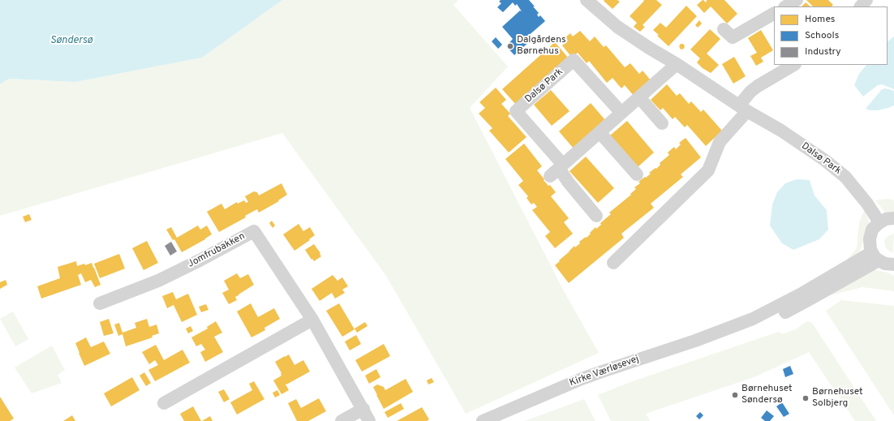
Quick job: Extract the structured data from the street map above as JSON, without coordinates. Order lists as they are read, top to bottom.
{
  "streets": {
    "street": ["Dalsø Park", "Jomfrubakken", "Kirke Værløsevej"]
  },
  "water": ["Søndersø"],
  "places": ["Dalgårdens Børnehus", "Børnehuset Søndersø", "Børnehuset Solbjerg"],
  "legend": ["Homes", "Schools", "Industry"]
}
